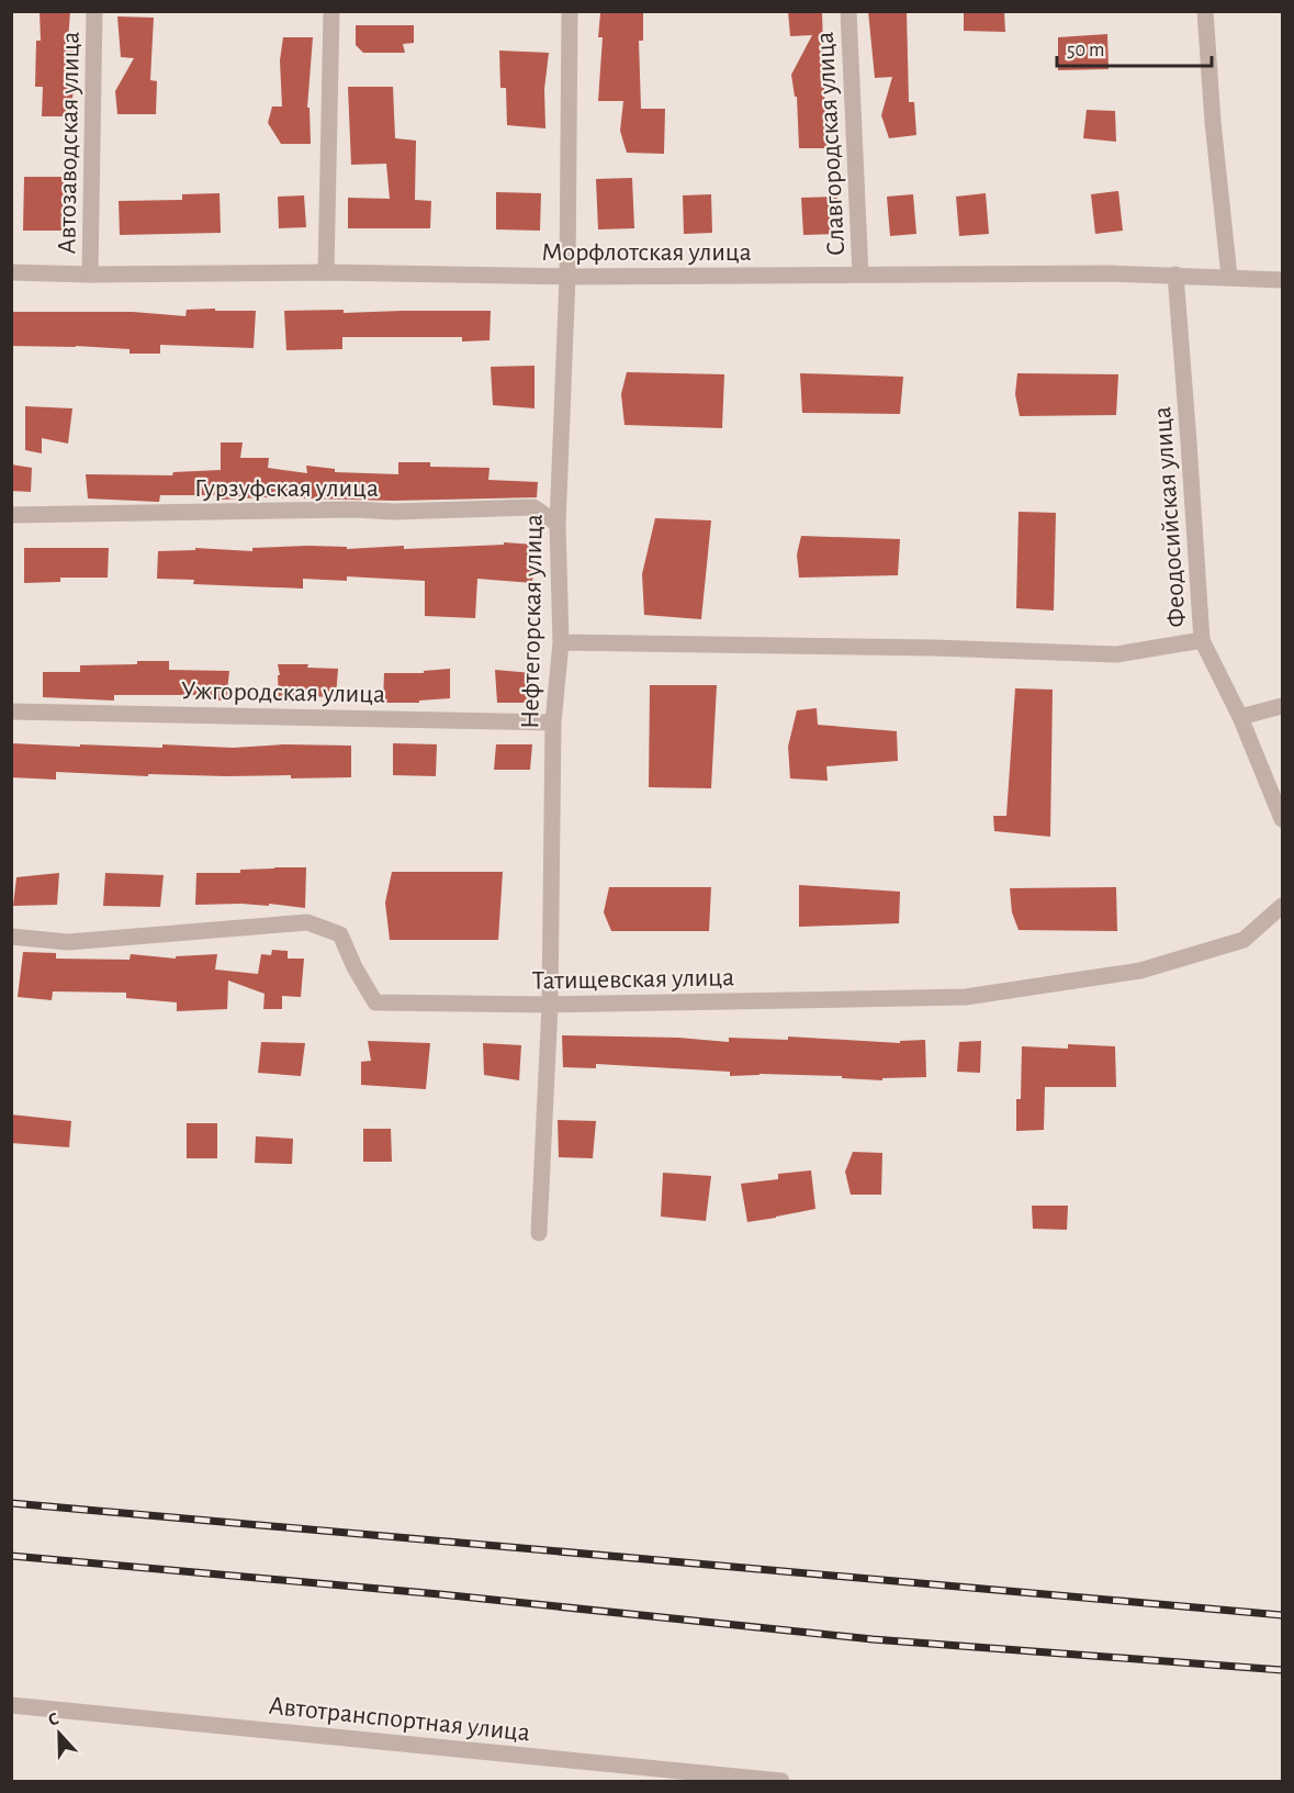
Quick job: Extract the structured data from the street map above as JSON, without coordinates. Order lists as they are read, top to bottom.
{
  "streets": {
    "street": [
      "Автозаводская улица",
      "Славгородская улица",
      "Морфлотская улица",
      "Гурзуфская улица",
      "Феодосийская улица",
      "Нефтегорская улица",
      "Ужгородская улица",
      "Татищевская улица",
      "Автотранспортная улица"
    ]
  },
  "crossings": [
    ["Автозаводская улица", "Морфлотская улица"],
    ["Славгородская улица", "Морфлотская улица"],
    ["Морфлотская улица", "Феодосийская улица"],
    ["Морфлотская улица", "Нефтегорская улица"],
    ["Гурзуфская улица", "Нефтегорская улица"],
    ["Нефтегорская улица", "Ужгородская улица"],
    ["Нефтегорская улица", "Татищевская улица"]
  ],
  "scale_bar": "50 m",
  "north": "top"
}
